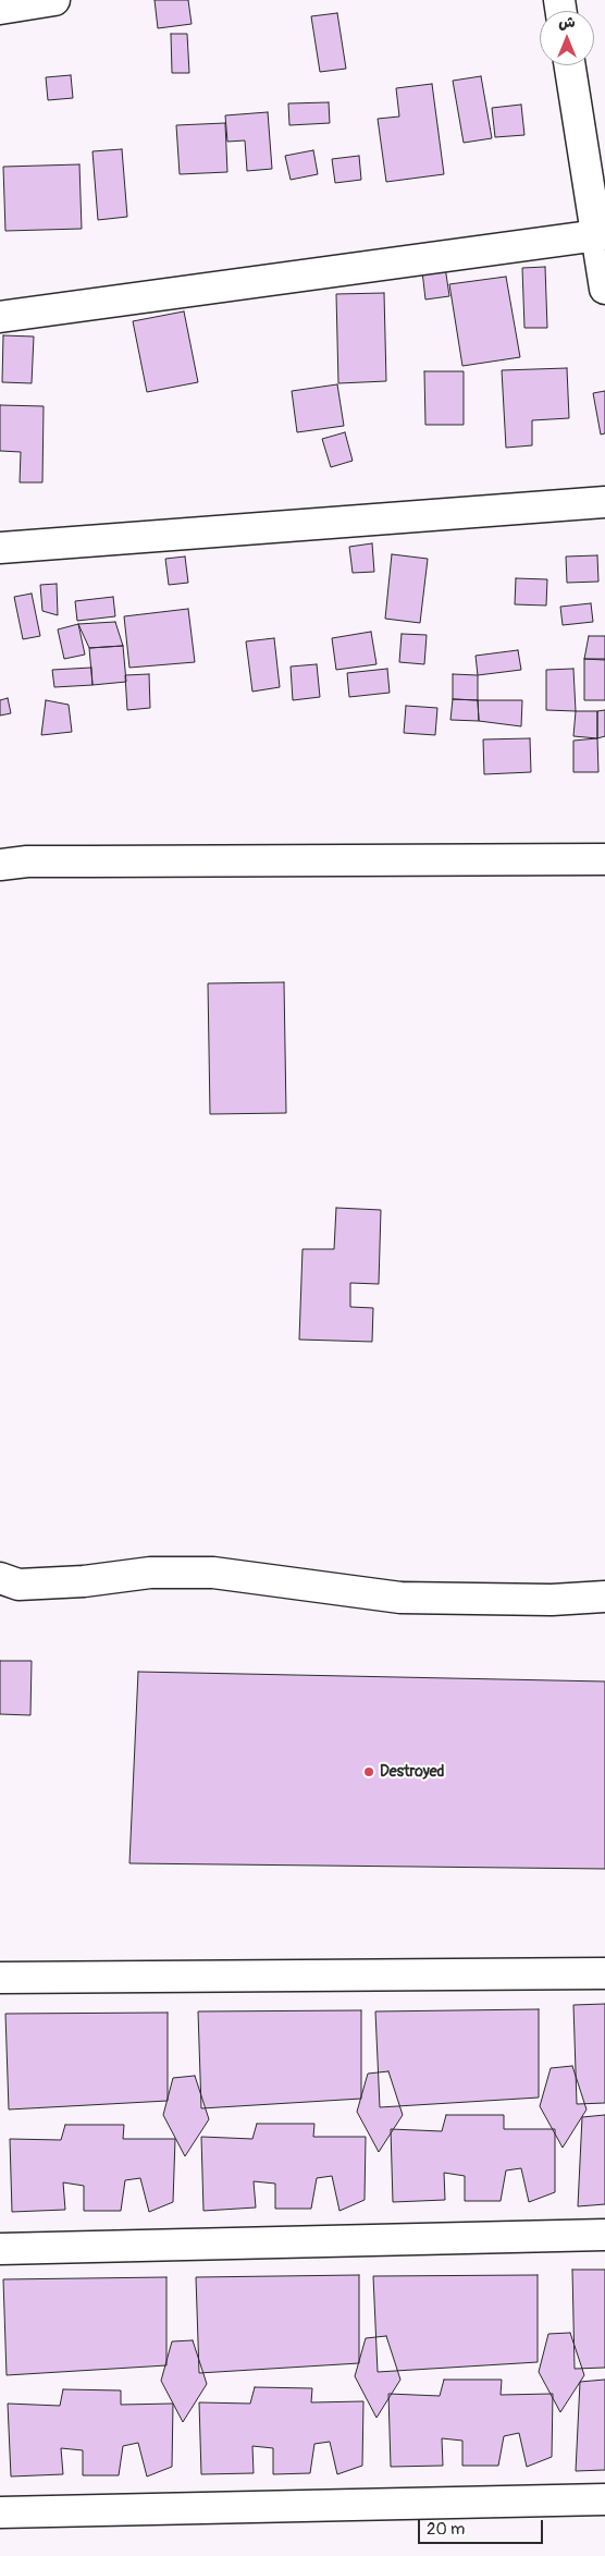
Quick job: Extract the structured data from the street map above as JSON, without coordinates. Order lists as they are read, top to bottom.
{
  "places": ["Destroyed"],
  "scale_bar": "20 m",
  "north": "top"
}
